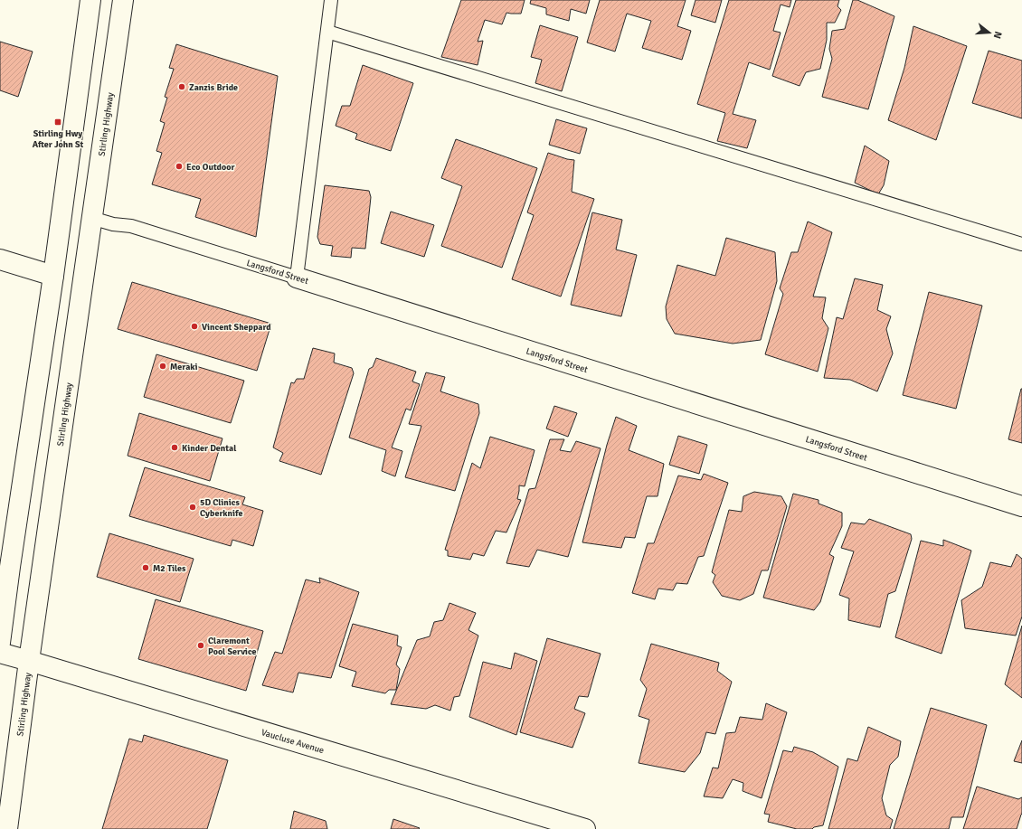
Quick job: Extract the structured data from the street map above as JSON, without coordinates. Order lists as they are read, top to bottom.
{
  "streets": {
    "main road": ["Stirling Highway", "Langsford Street", "Vaucluse Avenue"]
  },
  "crossings": [
    ["Stirling Highway", "Langsford Street"],
    ["Stirling Highway", "Vaucluse Avenue"]
  ],
  "places": {
    "other": [
      "Zanzis Bride",
      "Eco Outdoor",
      "Vincent Sheppard",
      "Meraki",
      "Kinder Dental",
      "5D Clinics Cyberknife",
      "M2 Tiles",
      "Claremont Pool Service"
    ],
    "transit": ["Stirling Hwy After John St"]
  },
  "north": "right"
}
